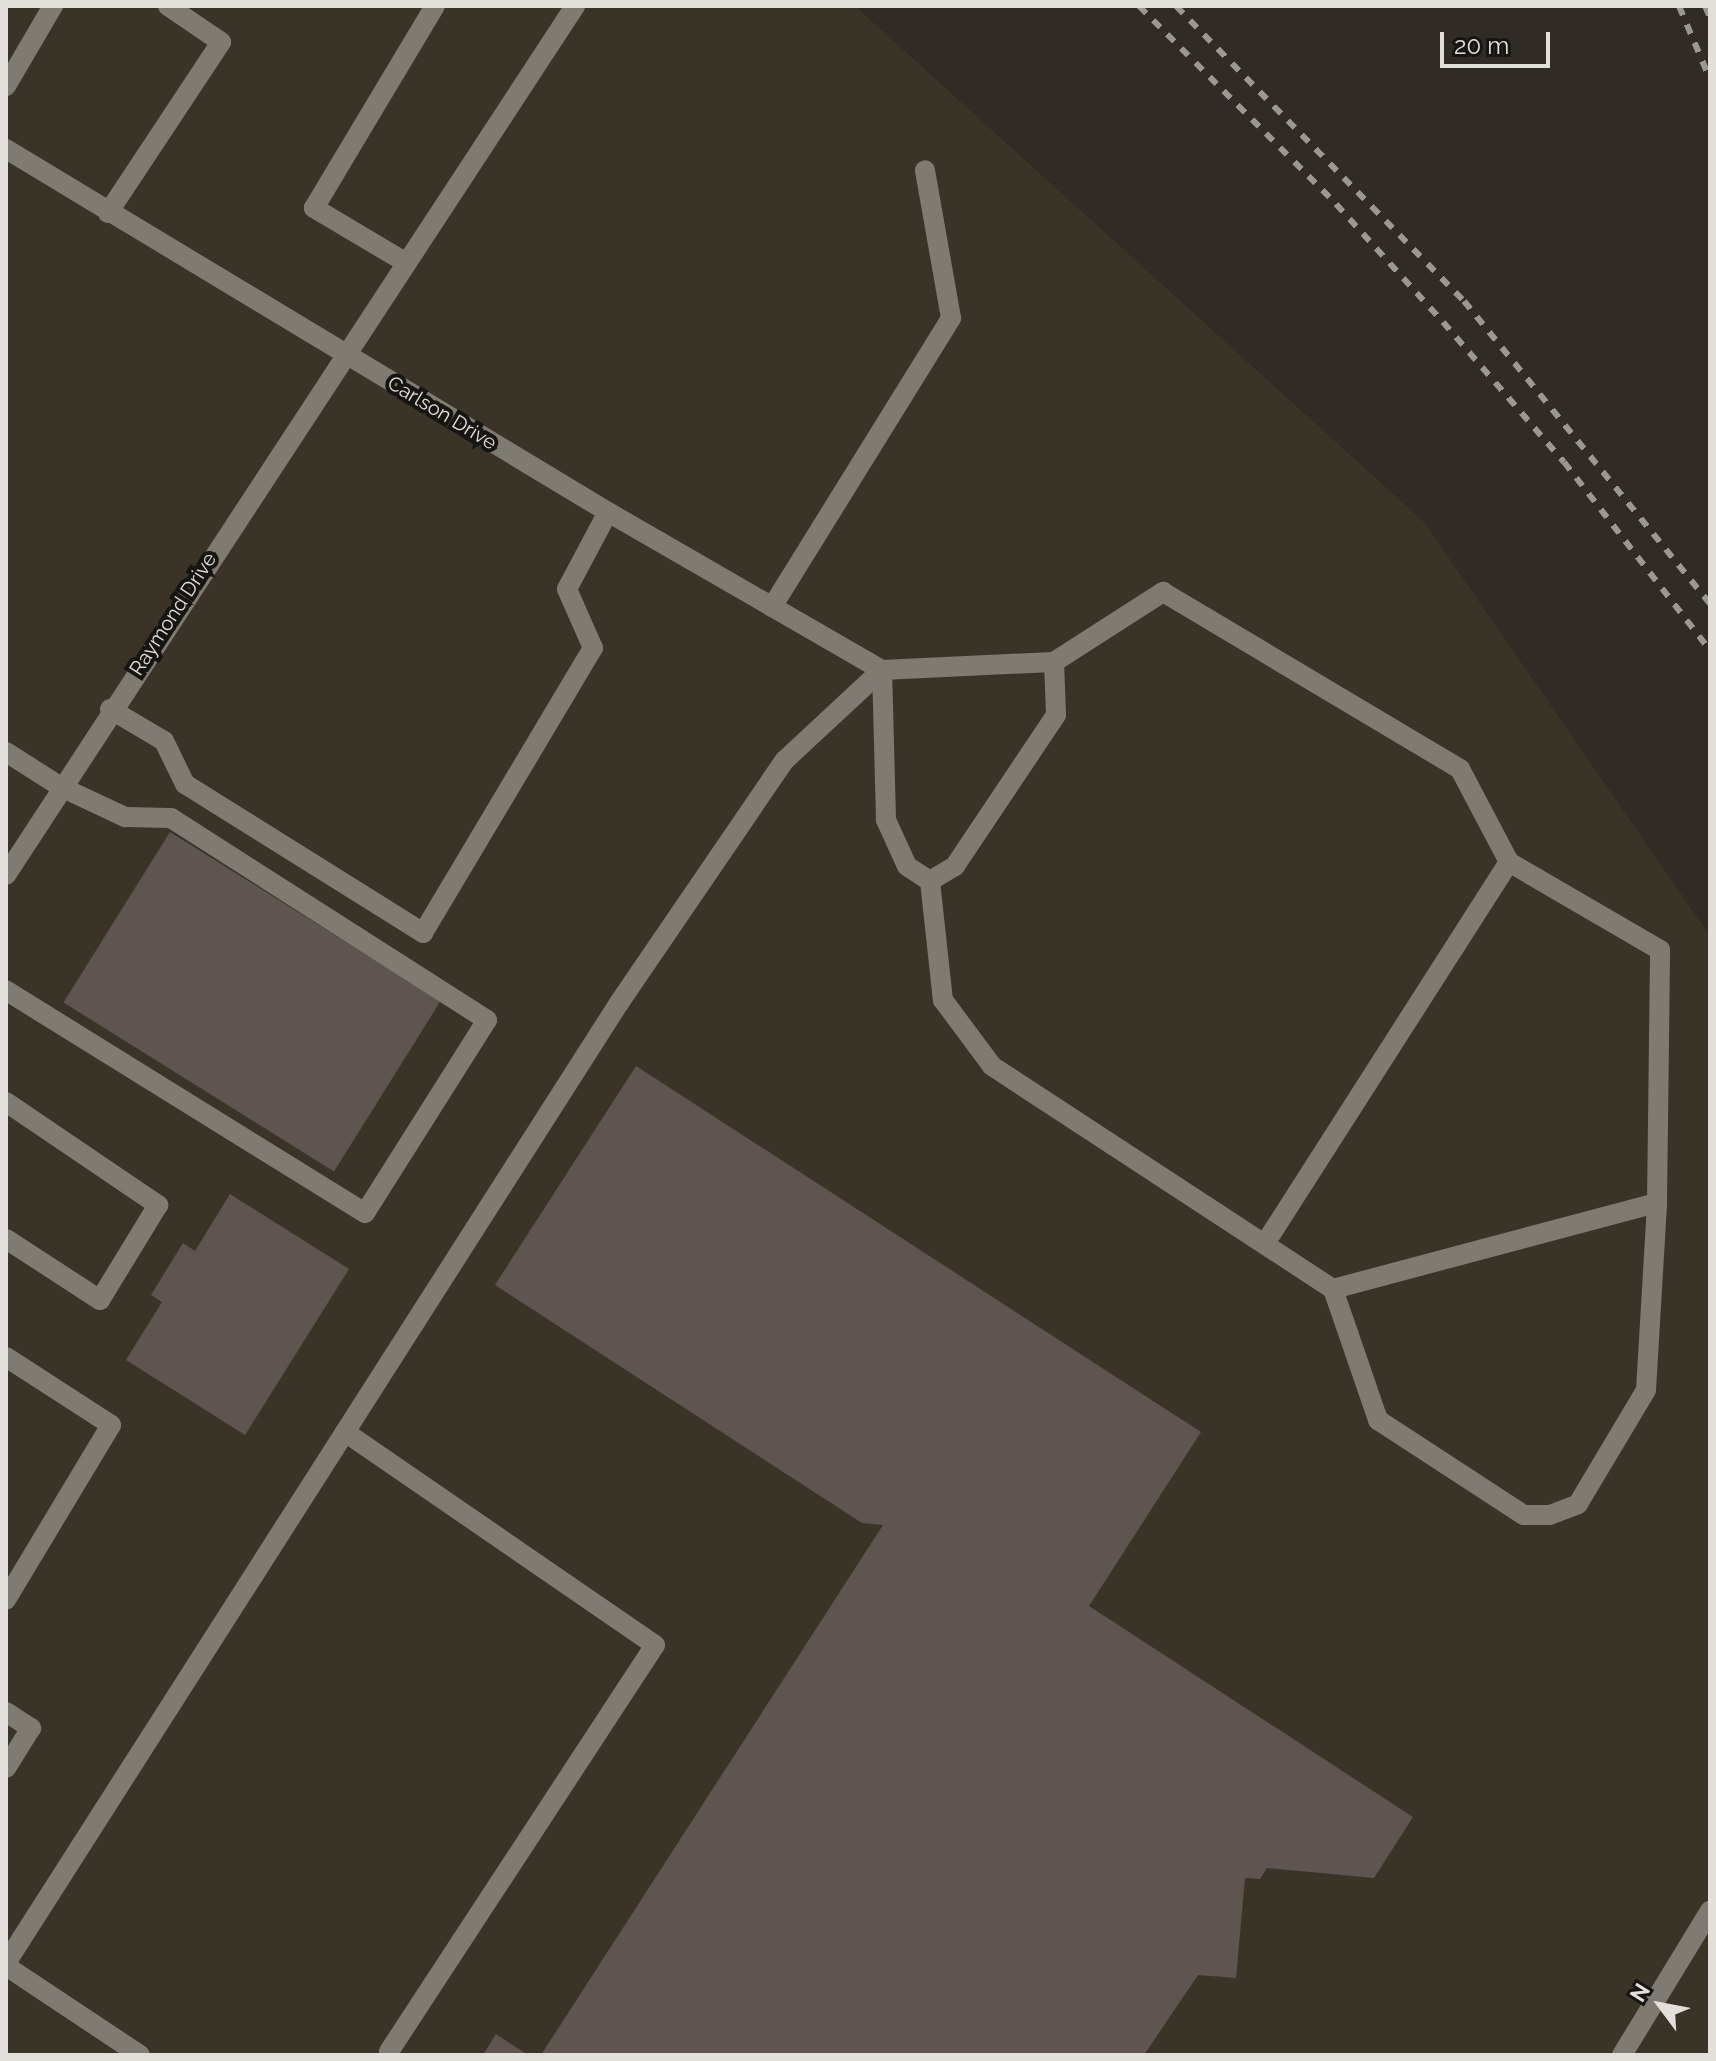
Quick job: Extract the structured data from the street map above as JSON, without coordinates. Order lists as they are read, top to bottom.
{
  "streets": {
    "street": ["Carlson Drive", "Raymond Drive"]
  },
  "crossings": [
    ["Carlson Drive", "Raymond Drive"]
  ],
  "scale_bar": "20 m",
  "north": "top left"
}
